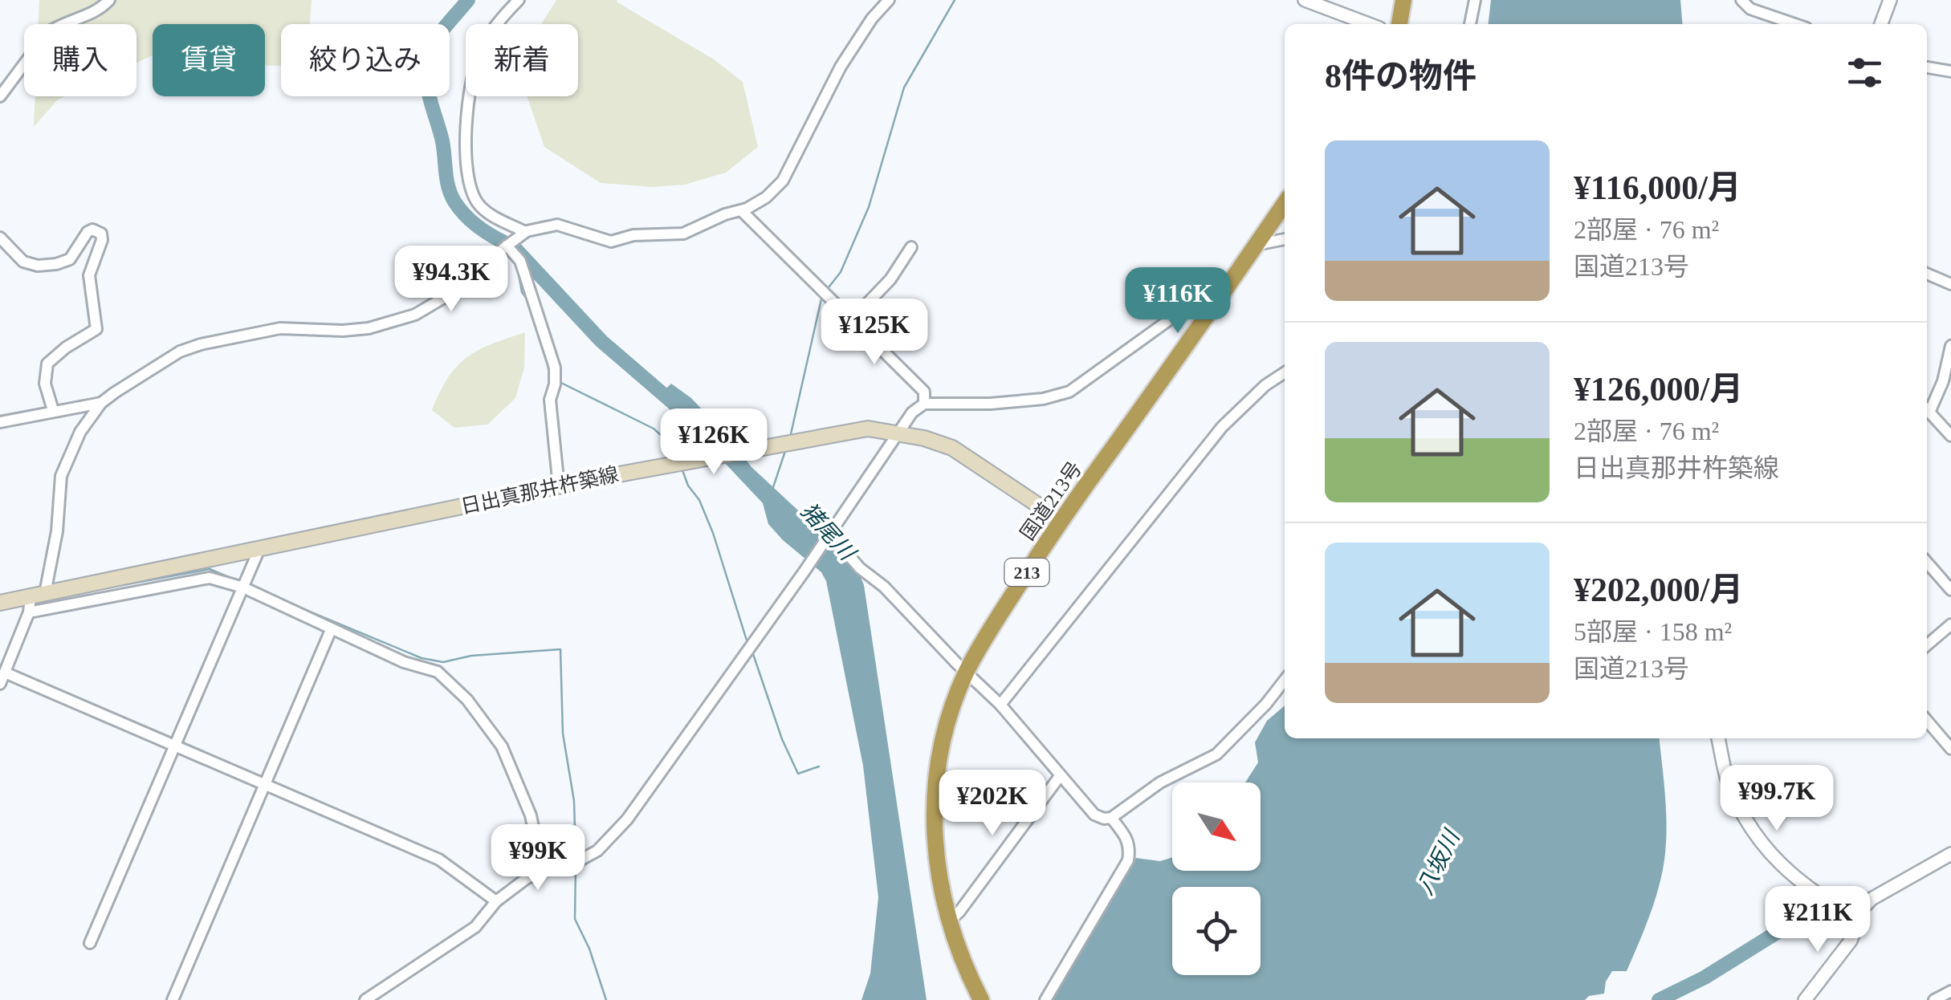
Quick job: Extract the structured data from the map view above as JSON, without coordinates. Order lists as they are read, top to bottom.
{
  "streets": {
    "highway": ["国道213号", "213"],
    "main road": ["日出真那井杵築線"]
  },
  "crossings": [
    ["日出真那井杵築線", "国道213号"]
  ],
  "water": ["猪尾川", "八坂川"],
  "north": "bottom right",
  "page": {
    "chip": [
      "購入",
      "賃貸",
      "絞り込み",
      "新着"
    ],
    "heading": "8件の物件",
    "list": [
      {
        "name": "¥116,000/月",
        "note": "2部屋 · 76 m² · 国道213号"
      },
      {
        "name": "¥126,000/月",
        "note": "2部屋 · 76 m² · 日出真那井杵築線"
      },
      {
        "name": "¥202,000/月",
        "note": "5部屋 · 158 m² · 国道213号"
      }
    ],
    "price": [
      "¥94.3K",
      "¥116K",
      "¥125K",
      "¥126K",
      "¥99.7K",
      "¥202K",
      "¥99K",
      "¥211K"
    ]
  }
}
